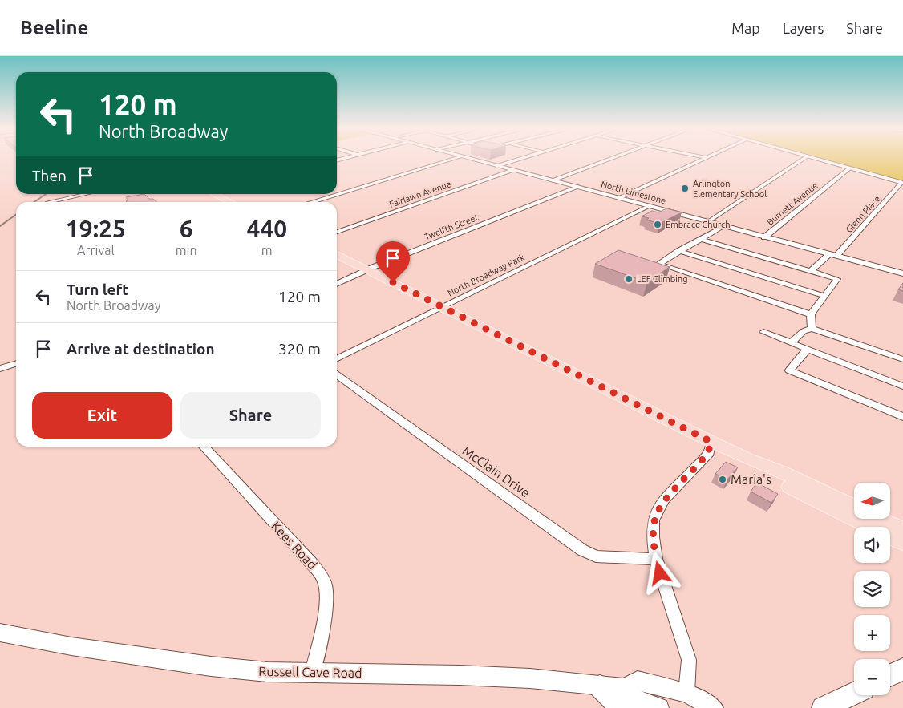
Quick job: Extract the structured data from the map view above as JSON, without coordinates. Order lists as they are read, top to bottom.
{
  "streets": {
    "street": [
      "North Limestone",
      "Fairlawn Avenue",
      "Burnett Avenue",
      "Glenn Place",
      "Twelfth Street",
      "North Broadway Park",
      "McClain Drive",
      "Kees Road",
      "Russell Cave Road"
    ]
  },
  "crossings": [
    ["North Limestone", "Fairlawn Avenue"],
    ["North Limestone", "Burnett Avenue"],
    ["North Limestone", "Glenn Place"],
    ["North Limestone", "Twelfth Street"],
    ["North Limestone", "North Broadway Park"],
    ["Kees Road", "Russell Cave Road"]
  ],
  "places": [
    "Arlington Elementary School",
    "Embrace Church",
    "LEF Climbing",
    "Maria's"
  ],
  "north": "left",
  "page": {
    "header": "Beeline",
    "nav": ["Map", "Layers", "Share"],
    "turn": ["120 m", "North Broadway"],
    "then": "Then",
    "eta": [
      "19:25",
      "Arrival",
      "6",
      "min",
      "440",
      "m"
    ],
    "list": [
      {
        "name": "Turn left",
        "note": "North Broadway",
        "value": "120 m"
      },
      {
        "name": "Arrive at destination",
        "value": "320 m"
      }
    ],
    "buttons": ["Exit", "Share"],
    "map_buttons": ["+", "−"]
  }
}
